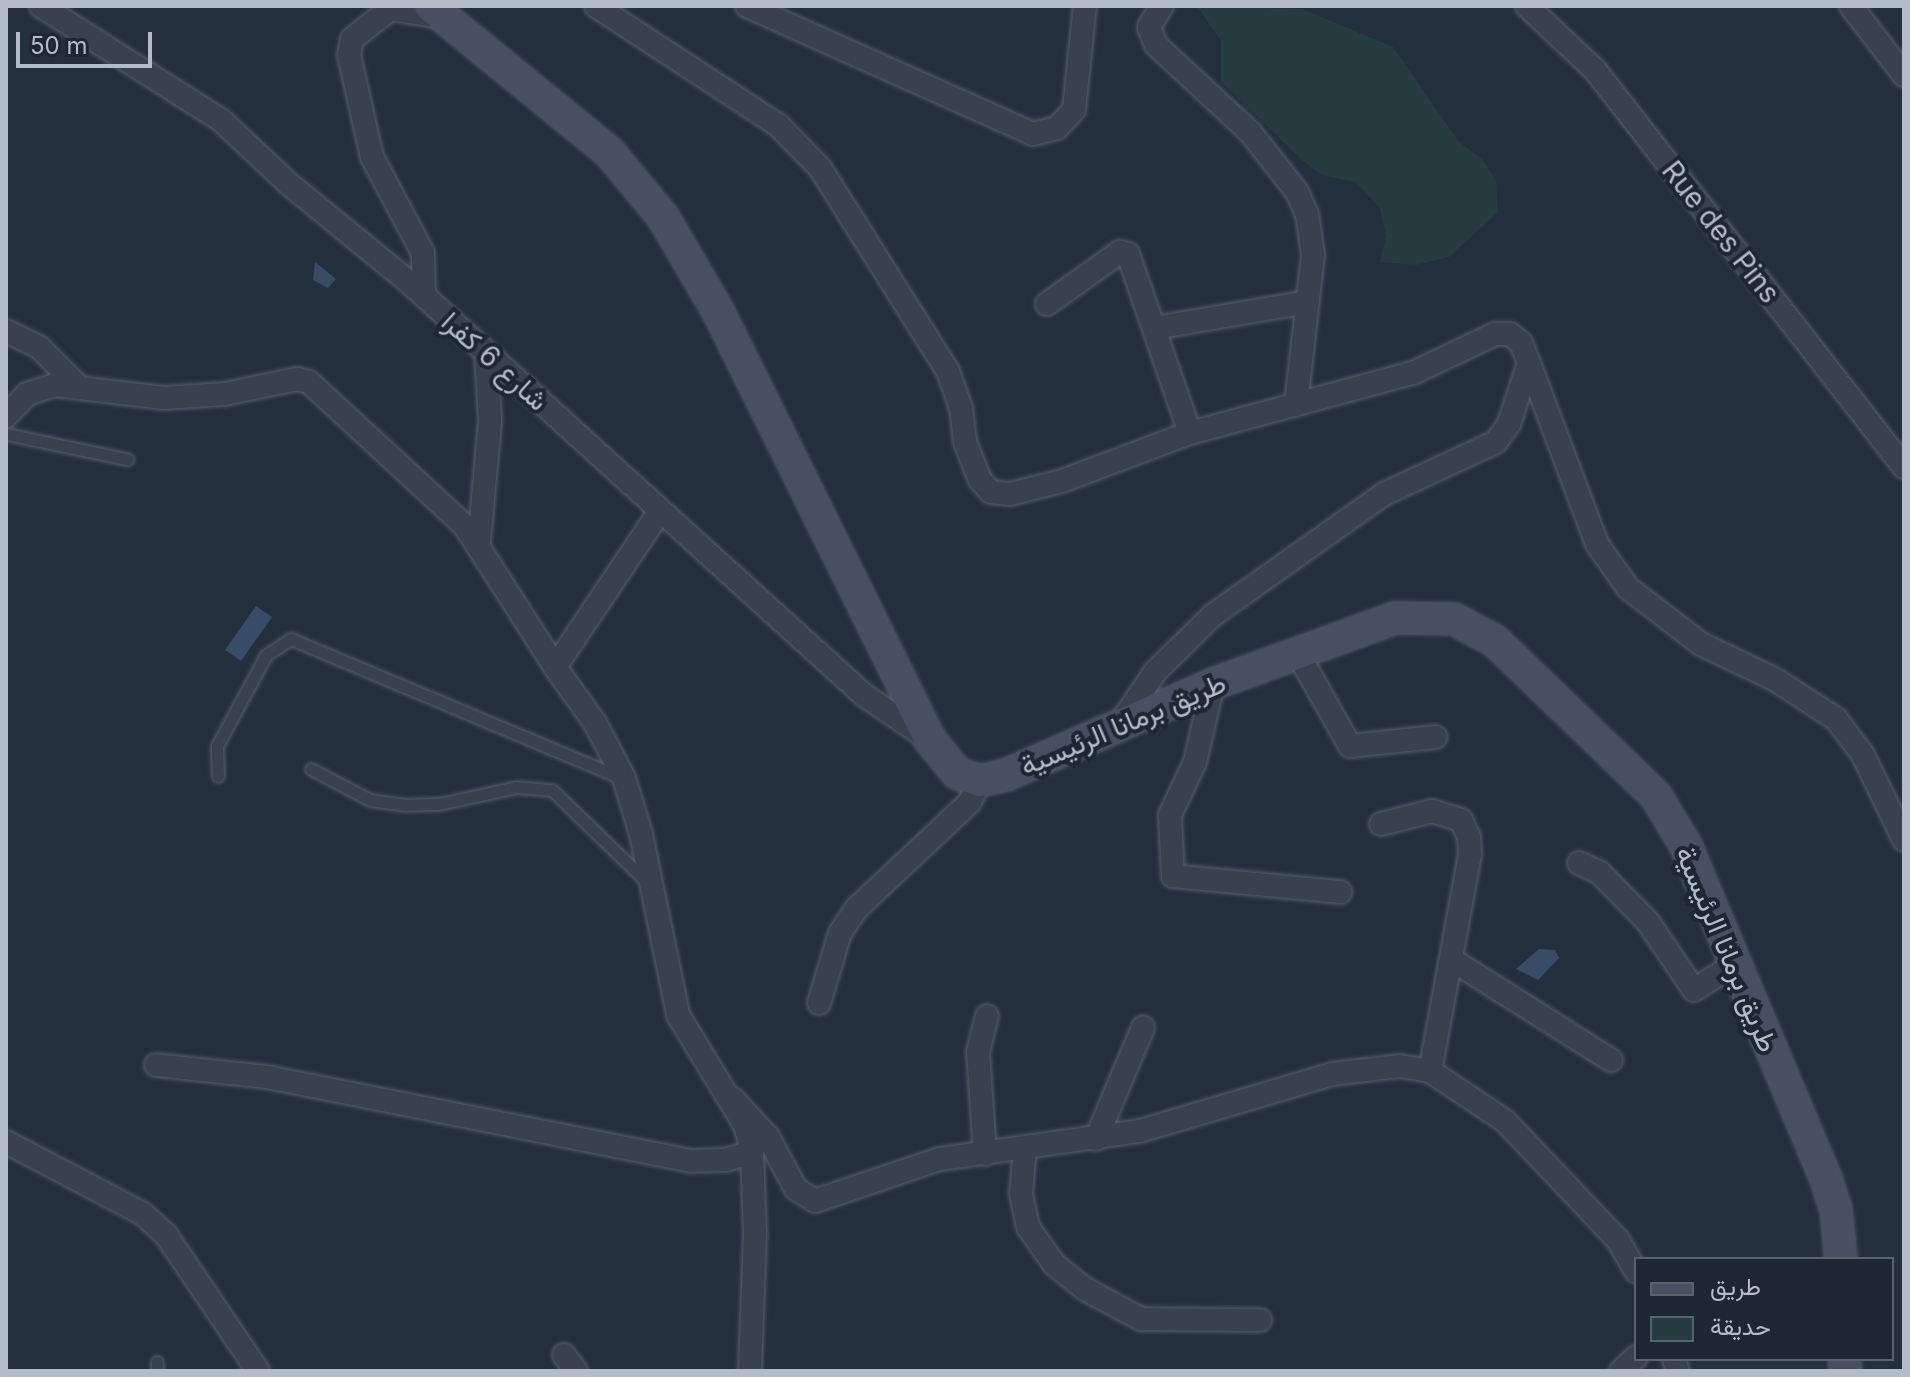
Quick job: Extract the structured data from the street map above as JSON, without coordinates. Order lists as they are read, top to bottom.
{
  "streets": {
    "main road": ["طريق برمانا الرئيسية"],
    "street": ["Rue des Pins", "شارع 6 كفرا"]
  },
  "legend": ["طريق", "حديقة"],
  "scale_bar": "50 m"
}
